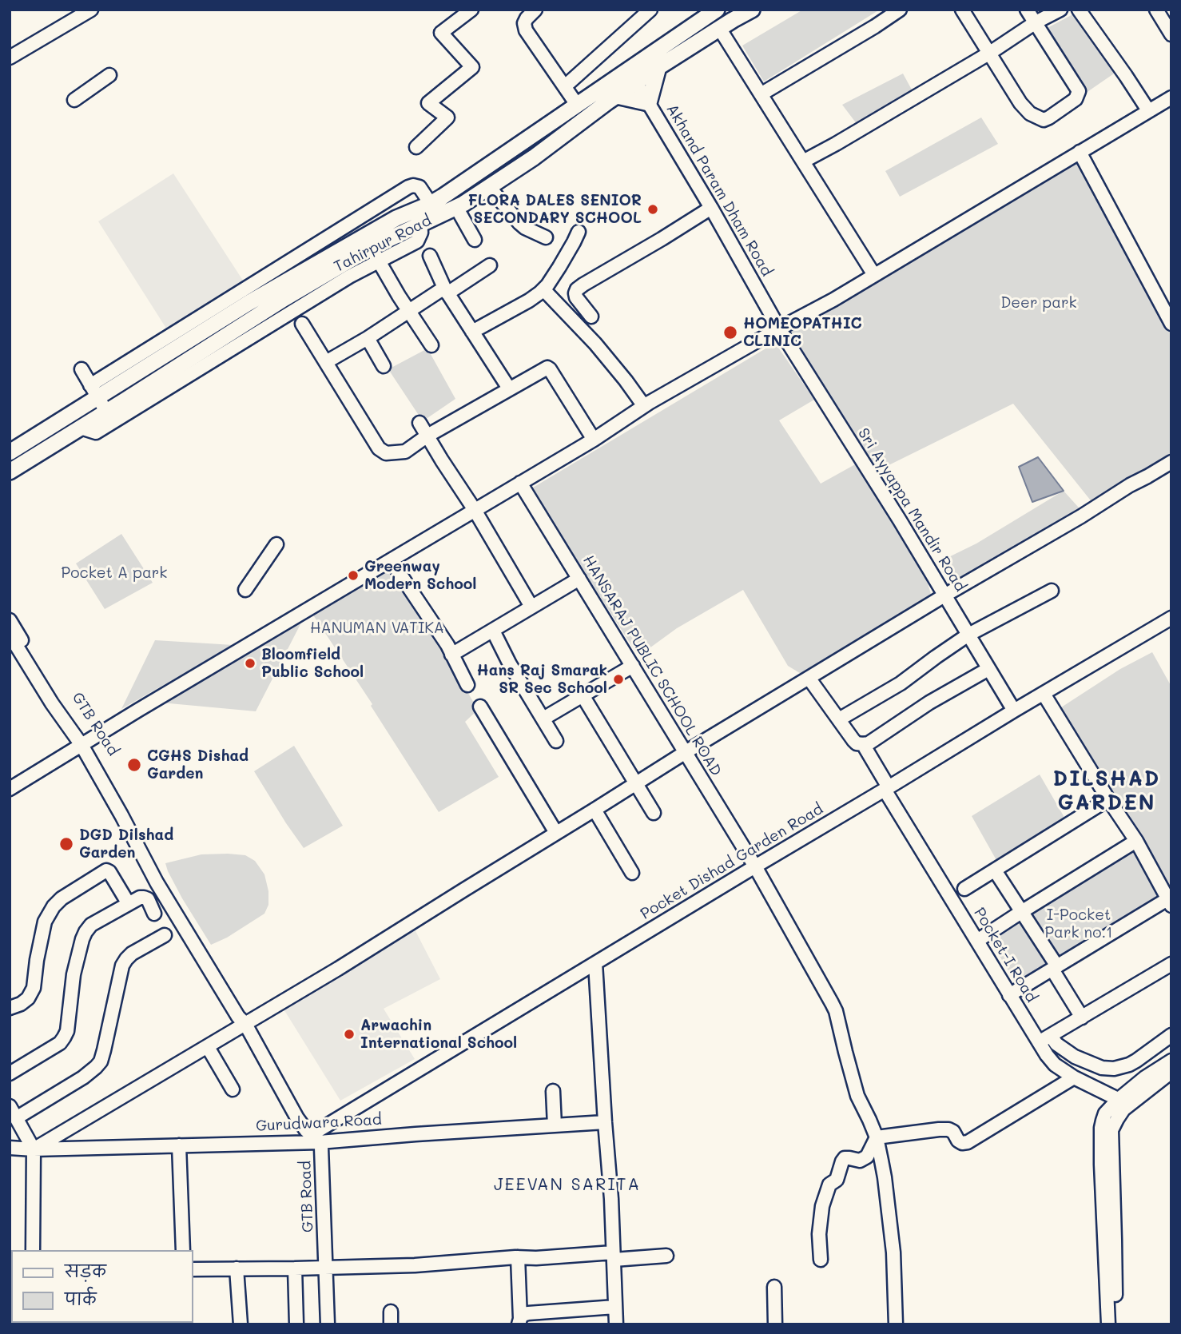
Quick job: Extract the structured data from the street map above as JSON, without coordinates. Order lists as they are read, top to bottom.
{
  "streets": {
    "main road": ["Tahirpur Road"],
    "street": [
      "Akhand Param Dham Road",
      "Sri Ayyappa Mandir Road",
      "HANSARAJ PUBLIC SCHOOL ROAD",
      "GTB Road",
      "Pocket Dishad Garden Road",
      "Pocket-I Road",
      "Gurudwara Road"
    ]
  },
  "crossings": [
    ["Akhand Param Dham Road", "Tahirpur Road"],
    ["Akhand Param Dham Road", "Sri Ayyappa Mandir Road"],
    ["Sri Ayyappa Mandir Road", "Pocket Dishad Garden Road"],
    ["HANSARAJ PUBLIC SCHOOL ROAD", "Pocket Dishad Garden Road"],
    ["GTB Road", "Pocket Dishad Garden Road"],
    ["GTB Road", "Gurudwara Road"],
    ["Pocket Dishad Garden Road", "Pocket-I Road"],
    ["Pocket Dishad Garden Road", "Gurudwara Road"]
  ],
  "districts": ["DILSHAD GARDEN", "JEEVAN SARITA"],
  "parks": [
    "Deer park",
    "Pocket A park",
    "HANUMAN VATIKA",
    "I-Pocket Park no.1"
  ],
  "places": [
    "FLORA DALES SENIOR SECONDARY SCHOOL",
    "HOMEOPATHIC CLINIC",
    "Greenway Modern School",
    "Bloomfield Public School",
    "Hans Raj Smarak SR Sec School",
    "CGHS Dishad Garden",
    "DGD Dilshad Garden",
    "Arwachin International School"
  ],
  "legend": ["सड़क", "पार्क"]
}
